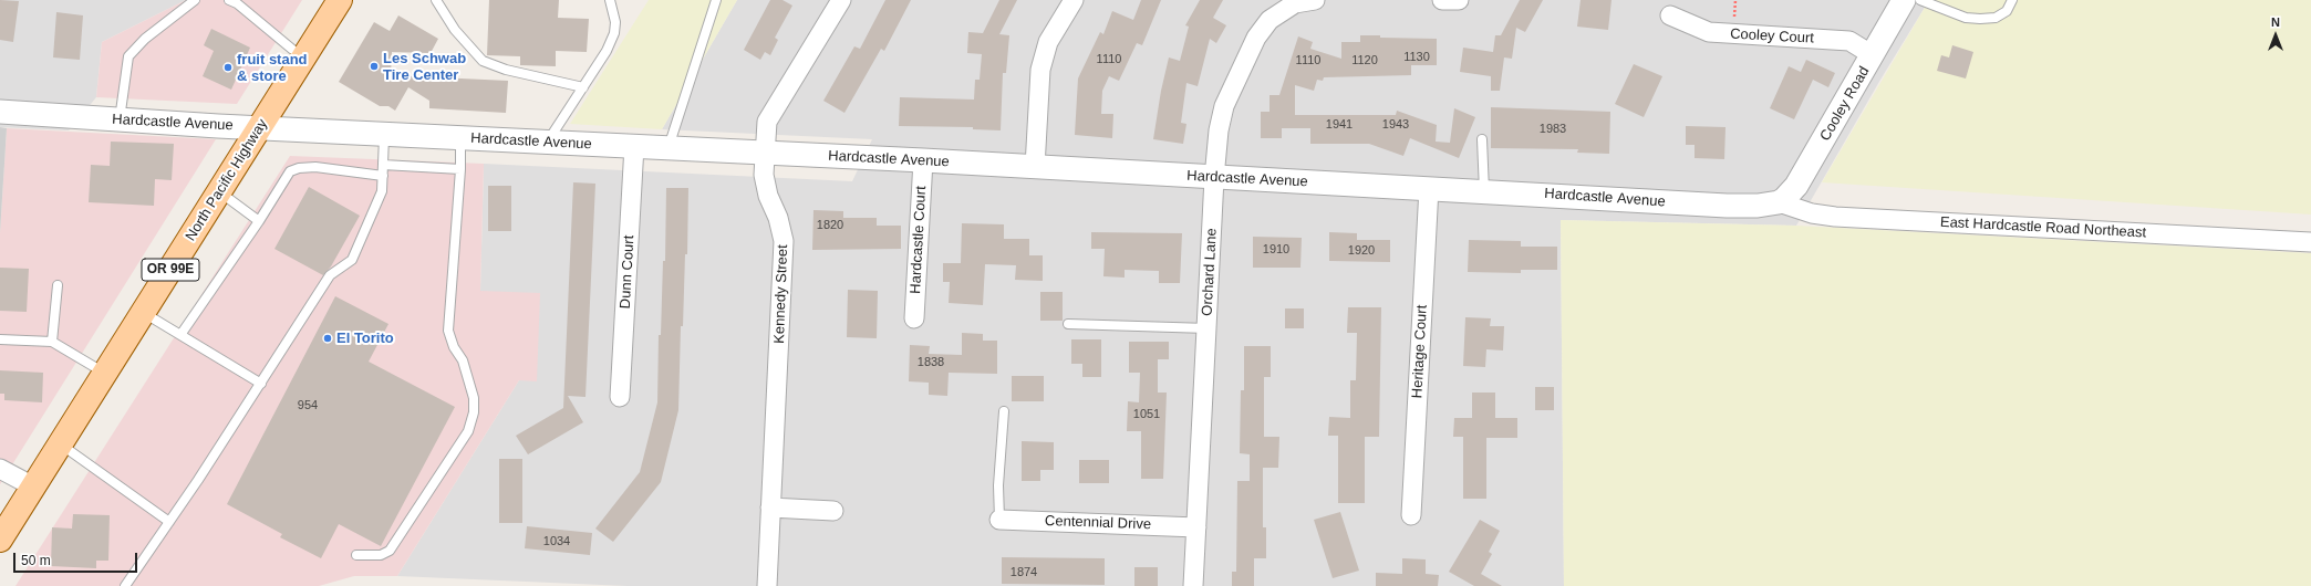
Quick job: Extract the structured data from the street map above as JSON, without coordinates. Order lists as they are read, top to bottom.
{
  "streets": {
    "main road": ["North Pacific Highway", "OR 99E"],
    "street": [
      "Cooley Court",
      "Cooley Road",
      "Hardcastle Avenue",
      "East Hardcastle Road Northeast",
      "Hardcastle Court",
      "Dunn Court",
      "Orchard Lane",
      "Kennedy Street",
      "Heritage Court",
      "Centennial Drive"
    ]
  },
  "crossings": [
    ["Cooley Court", "Cooley Road"],
    ["Cooley Road", "Hardcastle Avenue"],
    ["Cooley Road", "East Hardcastle Road Northeast"],
    ["Hardcastle Avenue", "North Pacific Highway"],
    ["Hardcastle Avenue", "East Hardcastle Road Northeast"],
    ["Hardcastle Avenue", "Hardcastle Court"],
    ["Hardcastle Avenue", "Dunn Court"],
    ["Hardcastle Avenue", "Orchard Lane"],
    ["Hardcastle Avenue", "Kennedy Street"],
    ["Hardcastle Avenue", "Heritage Court"],
    ["Orchard Lane", "Centennial Drive"]
  ],
  "places": ["Les Schwab Tire Center", "fruit stand & store", "El Torito"],
  "house_numbers": [
    "1130",
    "1110",
    "1110",
    "1120",
    "1941",
    "1943",
    "1983",
    "1820",
    "1910",
    "1920",
    "1838",
    "954",
    "1051",
    "1034",
    "1874"
  ],
  "scale_bar": "50 m",
  "north": "top"
}
